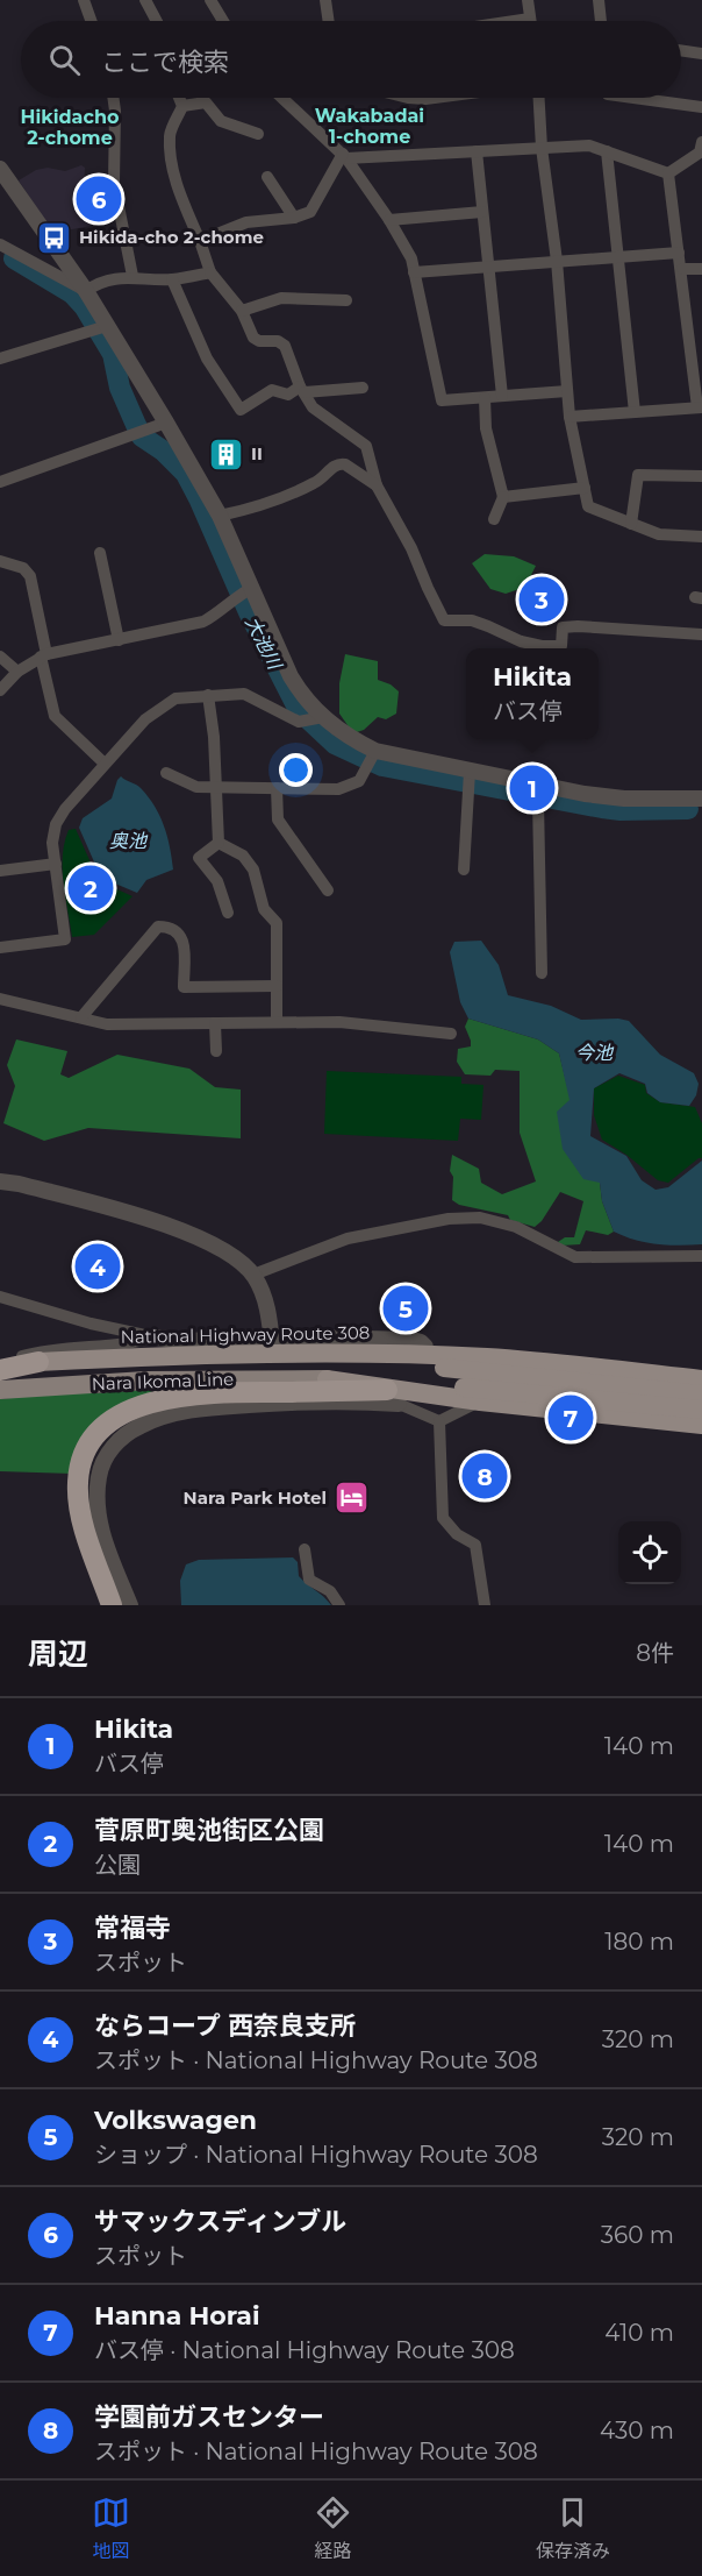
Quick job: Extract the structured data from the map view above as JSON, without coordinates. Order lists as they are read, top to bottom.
{
  "streets": {
    "highway": ["National Highway Route 308"],
    "main road": ["Nara Ikoma Line"]
  },
  "districts": ["Wakabadai 1-chome", "Hikidacho 2-chome"],
  "water": ["大池川", "奥池", "今池"],
  "places": {
    "bus stop": ["Hikida-cho 2-chome"],
    "building": ["II"],
    "hotel": ["Nara Park Hotel"]
  },
  "page": {
    "search": "ここで検索",
    "pins": [
      "6",
      "3",
      "1",
      "2",
      "4",
      "5",
      "7",
      "8"
    ],
    "popup": ["Hikita", "バス停"],
    "heading": ["周辺", "8件"],
    "list": [
      {
        "mark": "1",
        "name": "Hikita",
        "note": "バス停",
        "value": "140 m"
      },
      {
        "mark": "2",
        "name": "菅原町奥池街区公園",
        "note": "公園",
        "value": "140 m"
      },
      {
        "mark": "3",
        "name": "常福寺",
        "note": "スポット",
        "value": "180 m"
      },
      {
        "mark": "4",
        "name": "ならコープ 西奈良支所",
        "note": "スポット · National Highway Route 308",
        "value": "320 m"
      },
      {
        "mark": "5",
        "name": "Volkswagen",
        "note": "ショップ · National Highway Route 308",
        "value": "320 m"
      },
      {
        "mark": "6",
        "name": "サマックスディンブル",
        "note": "スポット",
        "value": "360 m"
      },
      {
        "mark": "7",
        "name": "Hanna Horai",
        "note": "バス停 · National Highway Route 308",
        "value": "410 m"
      },
      {
        "mark": "8",
        "name": "学園前ガスセンター",
        "note": "スポット · National Highway Route 308",
        "value": "430 m"
      }
    ],
    "nav": ["地図", "経路", "保存済み"]
  }
}
